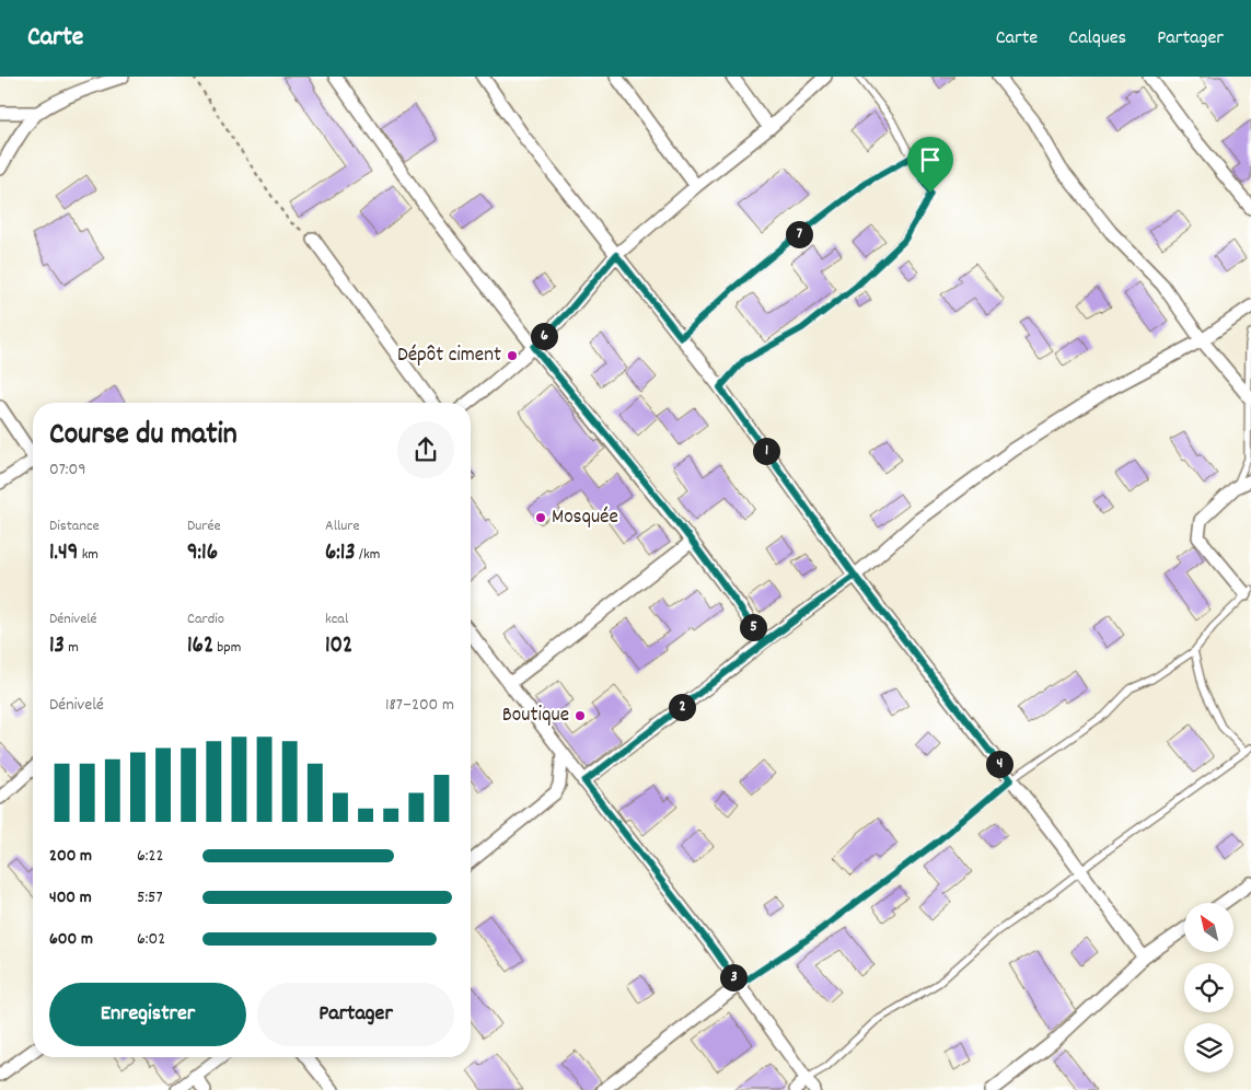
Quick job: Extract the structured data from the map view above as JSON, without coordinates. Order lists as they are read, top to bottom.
{
  "places": ["Dépôt ciment", "Mosquée", "Boutique"],
  "north": "top left",
  "page": {
    "header": "Carte",
    "nav": ["Carte", "Calques", "Partager"],
    "pins": [
      "7",
      "6",
      "1",
      "5",
      "2",
      "4",
      "3"
    ],
    "heading": ["Course du matin", "07:09"],
    "stats": [
      ["Distance", "1.49 km"],
      ["Durée", "9:16"],
      ["Allure", "6:13 /km"],
      ["Dénivelé", "13 m"],
      ["Cardio", "162 bpm"],
      ["kcal", "102"]
    ],
    "chart": ["Dénivelé", "187–200 m"],
    "list": [
      {
        "name": "200 m",
        "note": "6:22"
      },
      {
        "name": "400 m",
        "note": "5:57"
      },
      {
        "name": "600 m",
        "note": "6:02"
      }
    ],
    "buttons": ["Enregistrer", "Partager"]
  }
}
